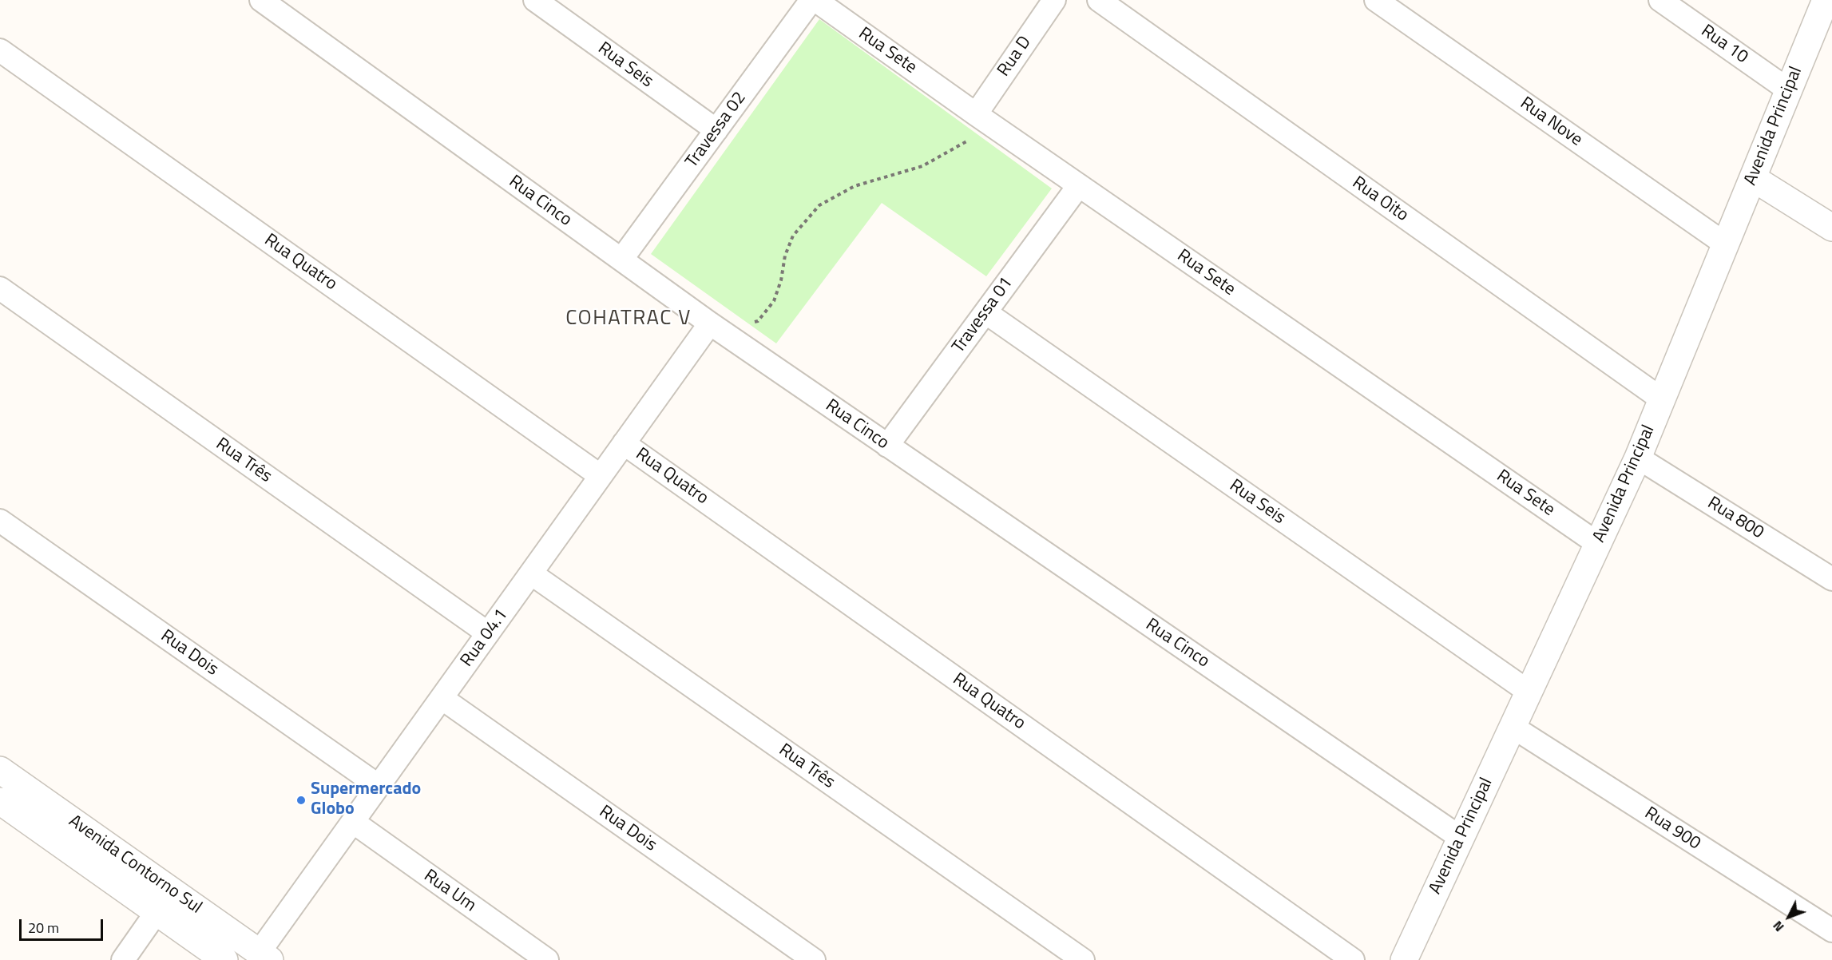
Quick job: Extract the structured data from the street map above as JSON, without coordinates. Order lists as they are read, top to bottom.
{
  "streets": {
    "main road": ["Avenida Principal", "Avenida Contorno Sul"],
    "street": [
      "Rua 10",
      "Rua Sete",
      "Rua D",
      "Rua Seis",
      "Rua Nove",
      "Travessa 02",
      "Rua Oito",
      "Rua Cinco",
      "Rua Quatro",
      "Travessa 01",
      "Rua Três",
      "Rua 800",
      "Rua 04.1",
      "Rua Dois",
      "Rua 900",
      "Rua Um"
    ]
  },
  "crossings": [
    ["Rua 10", "Avenida Principal"],
    ["Rua Sete", "Rua D"],
    ["Rua Sete", "Avenida Principal"],
    ["Rua Sete", "Travessa 01"],
    ["Rua Seis", "Avenida Principal"],
    ["Rua Seis", "Travessa 02"],
    ["Rua Seis", "Travessa 01"],
    ["Rua Nove", "Avenida Principal"],
    ["Avenida Principal", "Rua Oito"],
    ["Avenida Principal", "Rua Cinco"],
    ["Avenida Principal", "Rua 800"],
    ["Avenida Principal", "Rua 900"],
    ["Travessa 02", "Rua Cinco"],
    ["Rua Cinco", "Travessa 01"],
    ["Rua Cinco", "Rua 04.1"],
    ["Rua Quatro", "Rua 04.1"],
    ["Rua Três", "Rua 04.1"],
    ["Rua 04.1", "Rua Dois"],
    ["Rua 04.1", "Avenida Contorno Sul"],
    ["Rua 04.1", "Rua Um"]
  ],
  "districts": ["COHATRAC V"],
  "places": ["Supermercado Globo"],
  "scale_bar": "20 m",
  "north": "bottom left"
}
